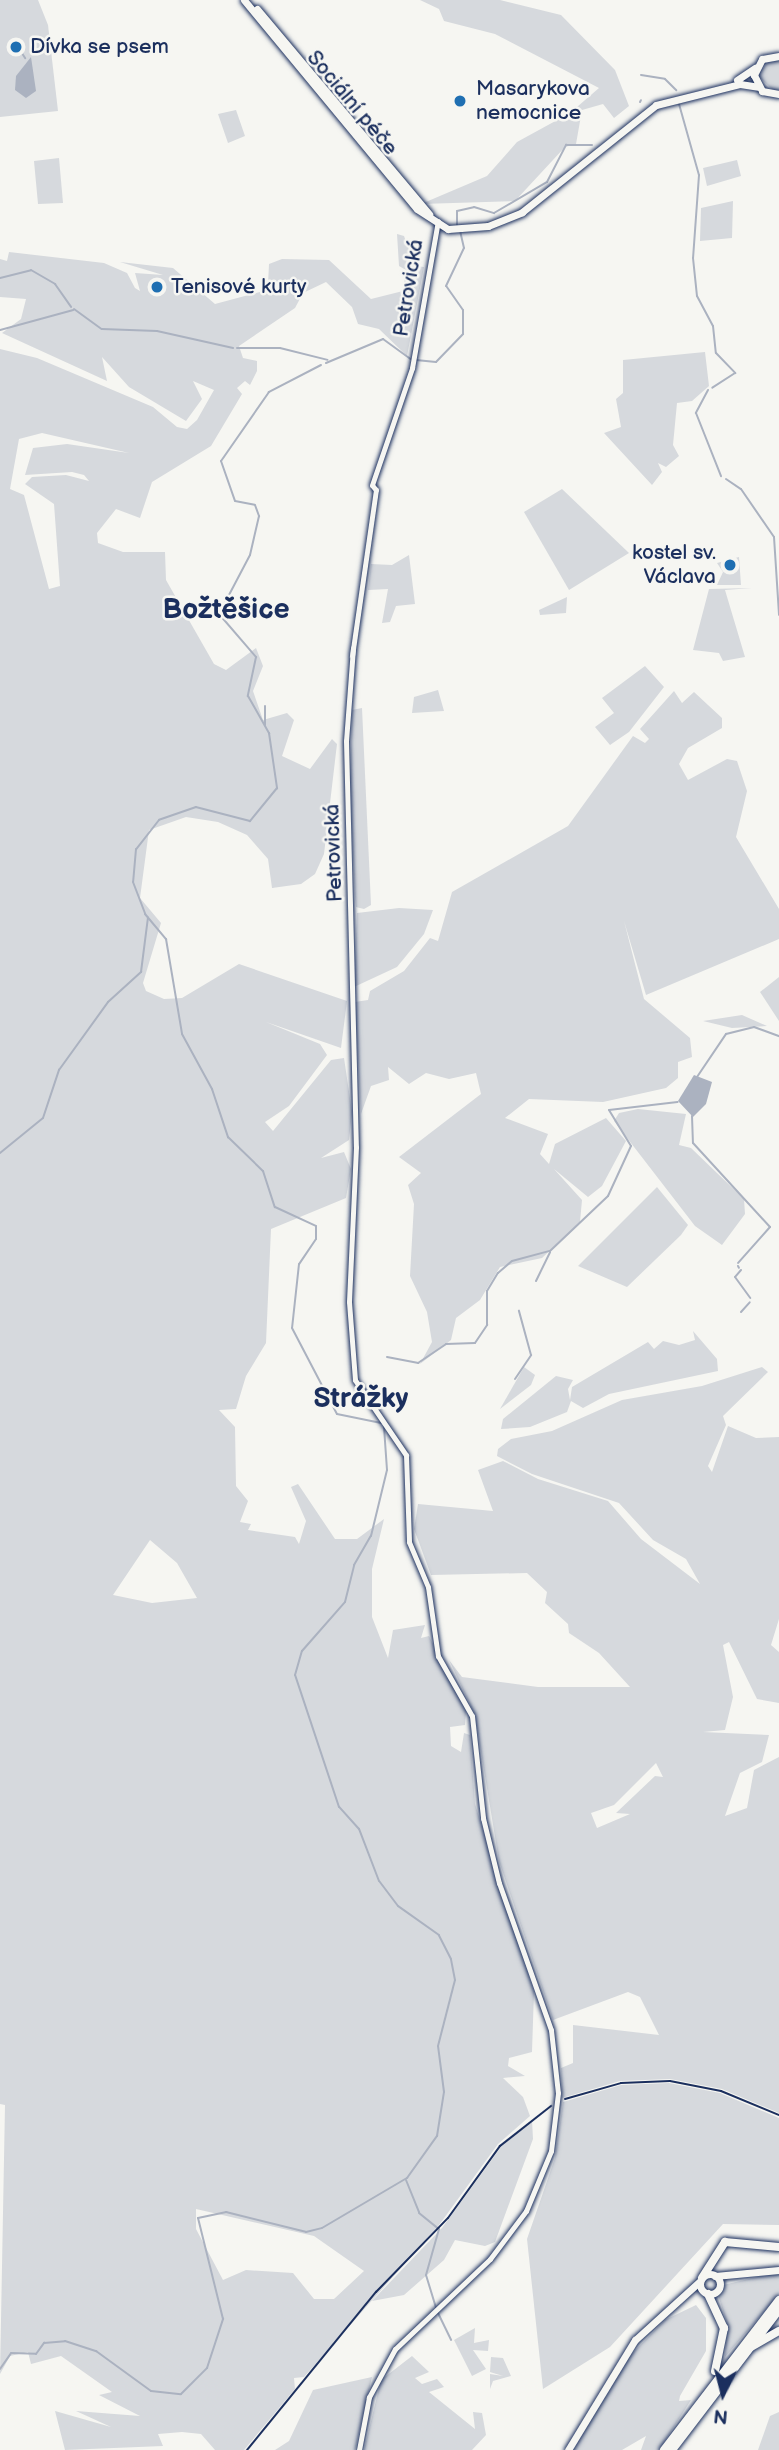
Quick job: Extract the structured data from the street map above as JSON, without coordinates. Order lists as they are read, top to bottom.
{
  "streets": {
    "main road": ["Sociální péče", "Petrovická"]
  },
  "crossings": [
    ["Sociální péče", "Petrovická"]
  ],
  "districts": ["Božtěšice", "Strážky"],
  "places": [
    "Dívka se psem",
    "Masarykova nemocnice",
    "Tenisové kurty",
    "kostel sv. Václava"
  ],
  "north": "bottom"
}
